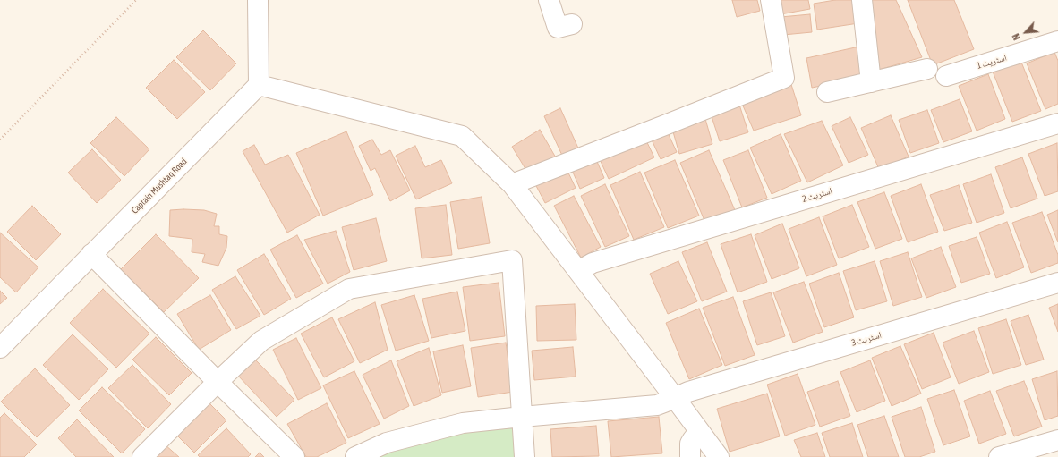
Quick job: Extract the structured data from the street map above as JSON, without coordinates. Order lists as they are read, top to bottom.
{
  "streets": {
    "street": [
      "اسٹریٹ 1",
      "Captain Mushtaq Road",
      "اسٹریٹ 2",
      "اسٹریٹ 3"
    ]
  },
  "north": "bottom left"
}
